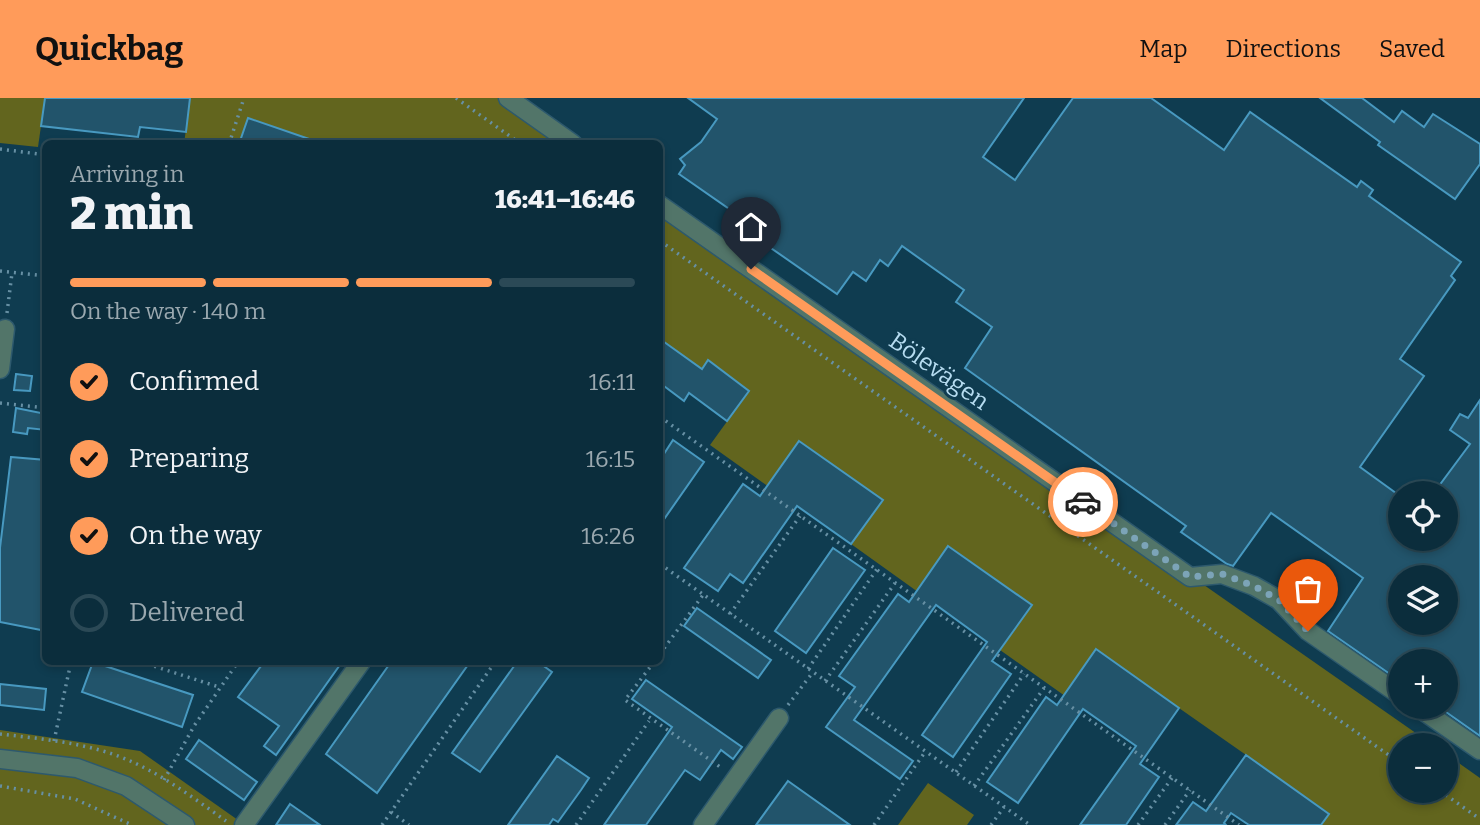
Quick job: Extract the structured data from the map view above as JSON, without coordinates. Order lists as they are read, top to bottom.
{
  "streets": {
    "street": ["Bölevägen"]
  },
  "page": {
    "header": "Quickbag",
    "nav": ["Map", "Directions", "Saved"],
    "heading": ["2 min", "Arriving in", "16:41–16:46"],
    "bar": "On the way · 140 m",
    "list": [
      ["Confirmed", "16:11"],
      ["Preparing", "16:15"],
      ["On the way", "16:26"],
      "Delivered"
    ],
    "map_buttons": ["+", "−"]
  }
}
